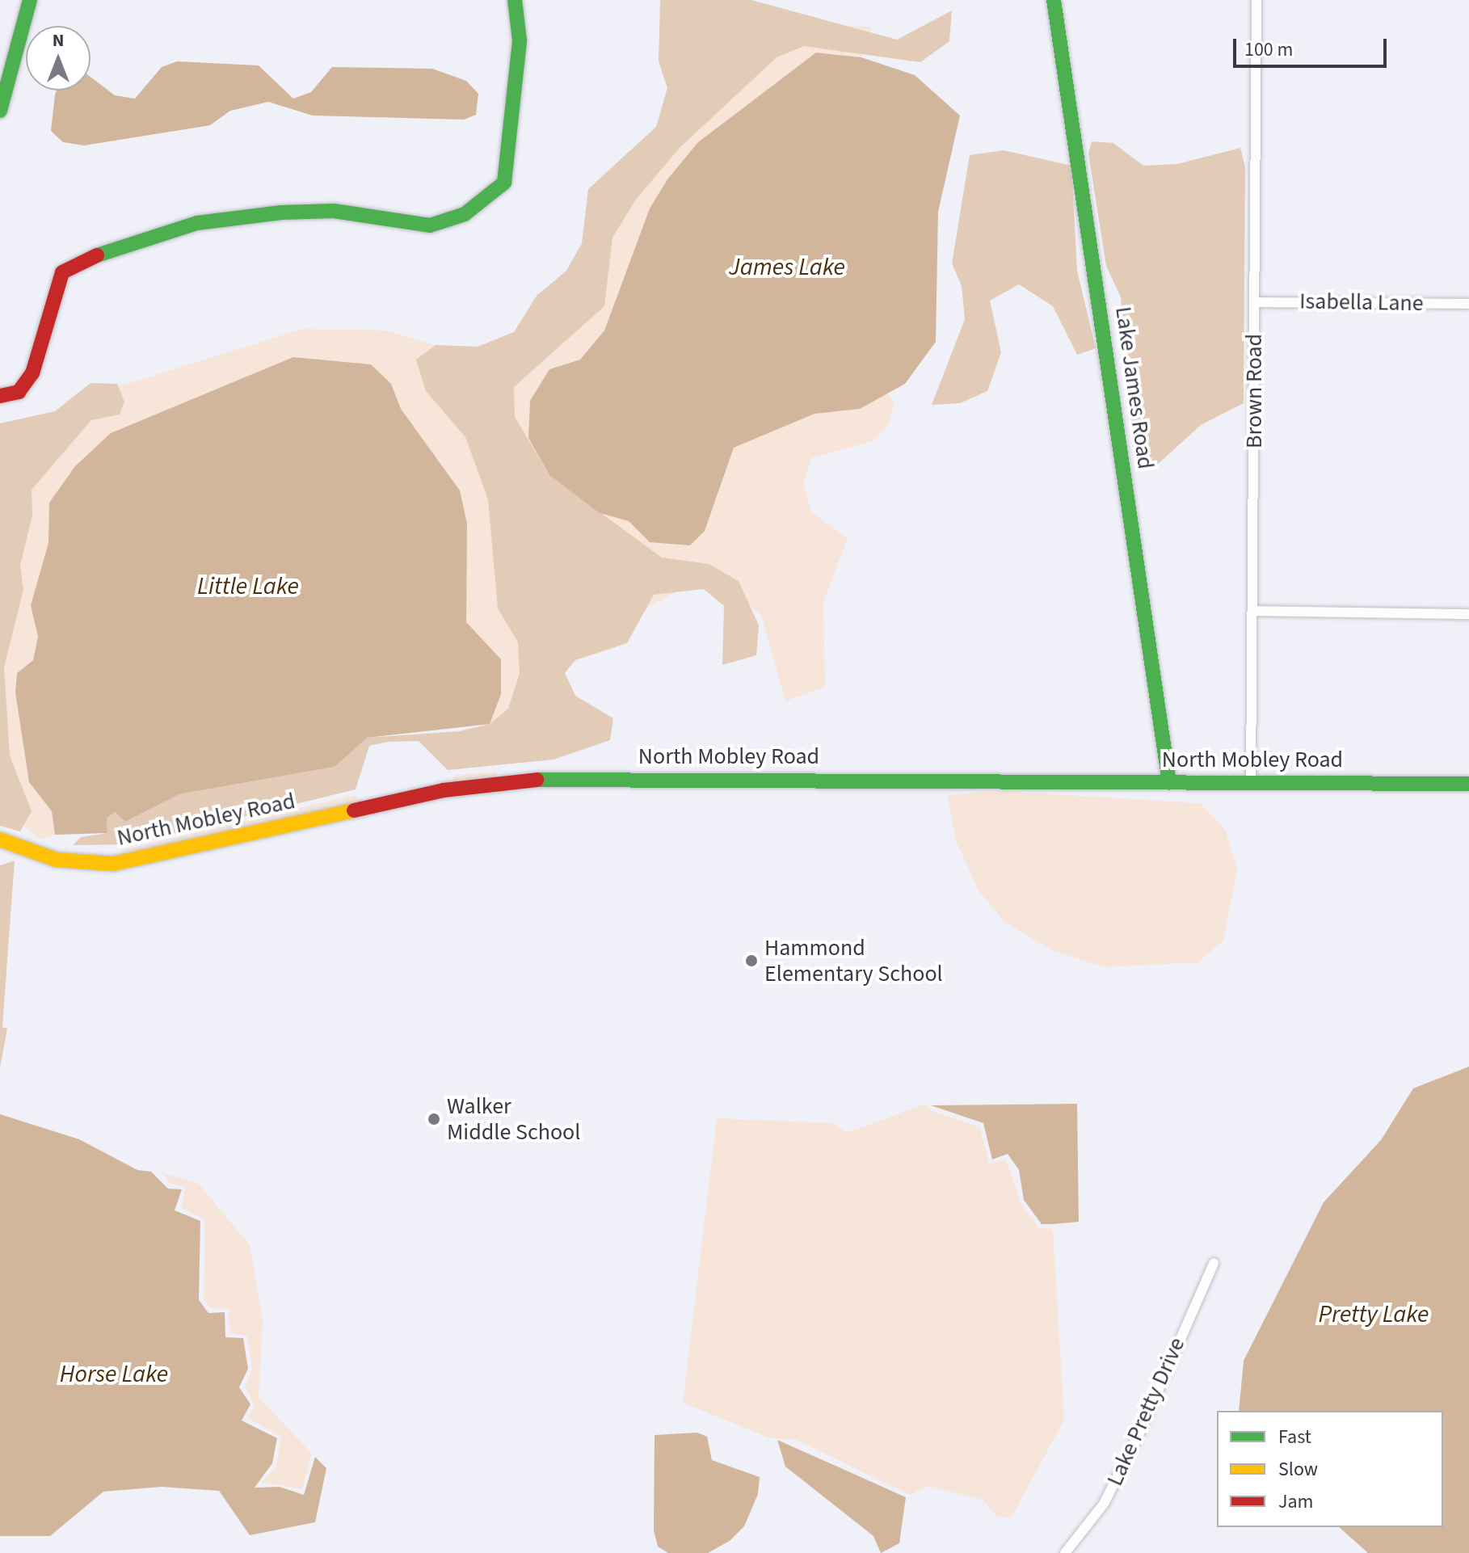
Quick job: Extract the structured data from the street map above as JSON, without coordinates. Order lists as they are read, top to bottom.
{
  "streets": {
    "street": [
      "Isabella Lane",
      "Lake James Road",
      "Brown Road",
      "North Mobley Road",
      "Lake Pretty Drive"
    ]
  },
  "crossings": [
    ["Isabella Lane", "Brown Road"],
    ["Lake James Road", "North Mobley Road"],
    ["Brown Road", "North Mobley Road"]
  ],
  "water": [
    "James Lake",
    "Little Lake",
    "Pretty Lake",
    "Horse Lake"
  ],
  "places": ["Hammond Elementary School", "Walker Middle School"],
  "legend": ["Fast", "Slow", "Jam"],
  "scale_bar": "100 m",
  "north": "top"
}
